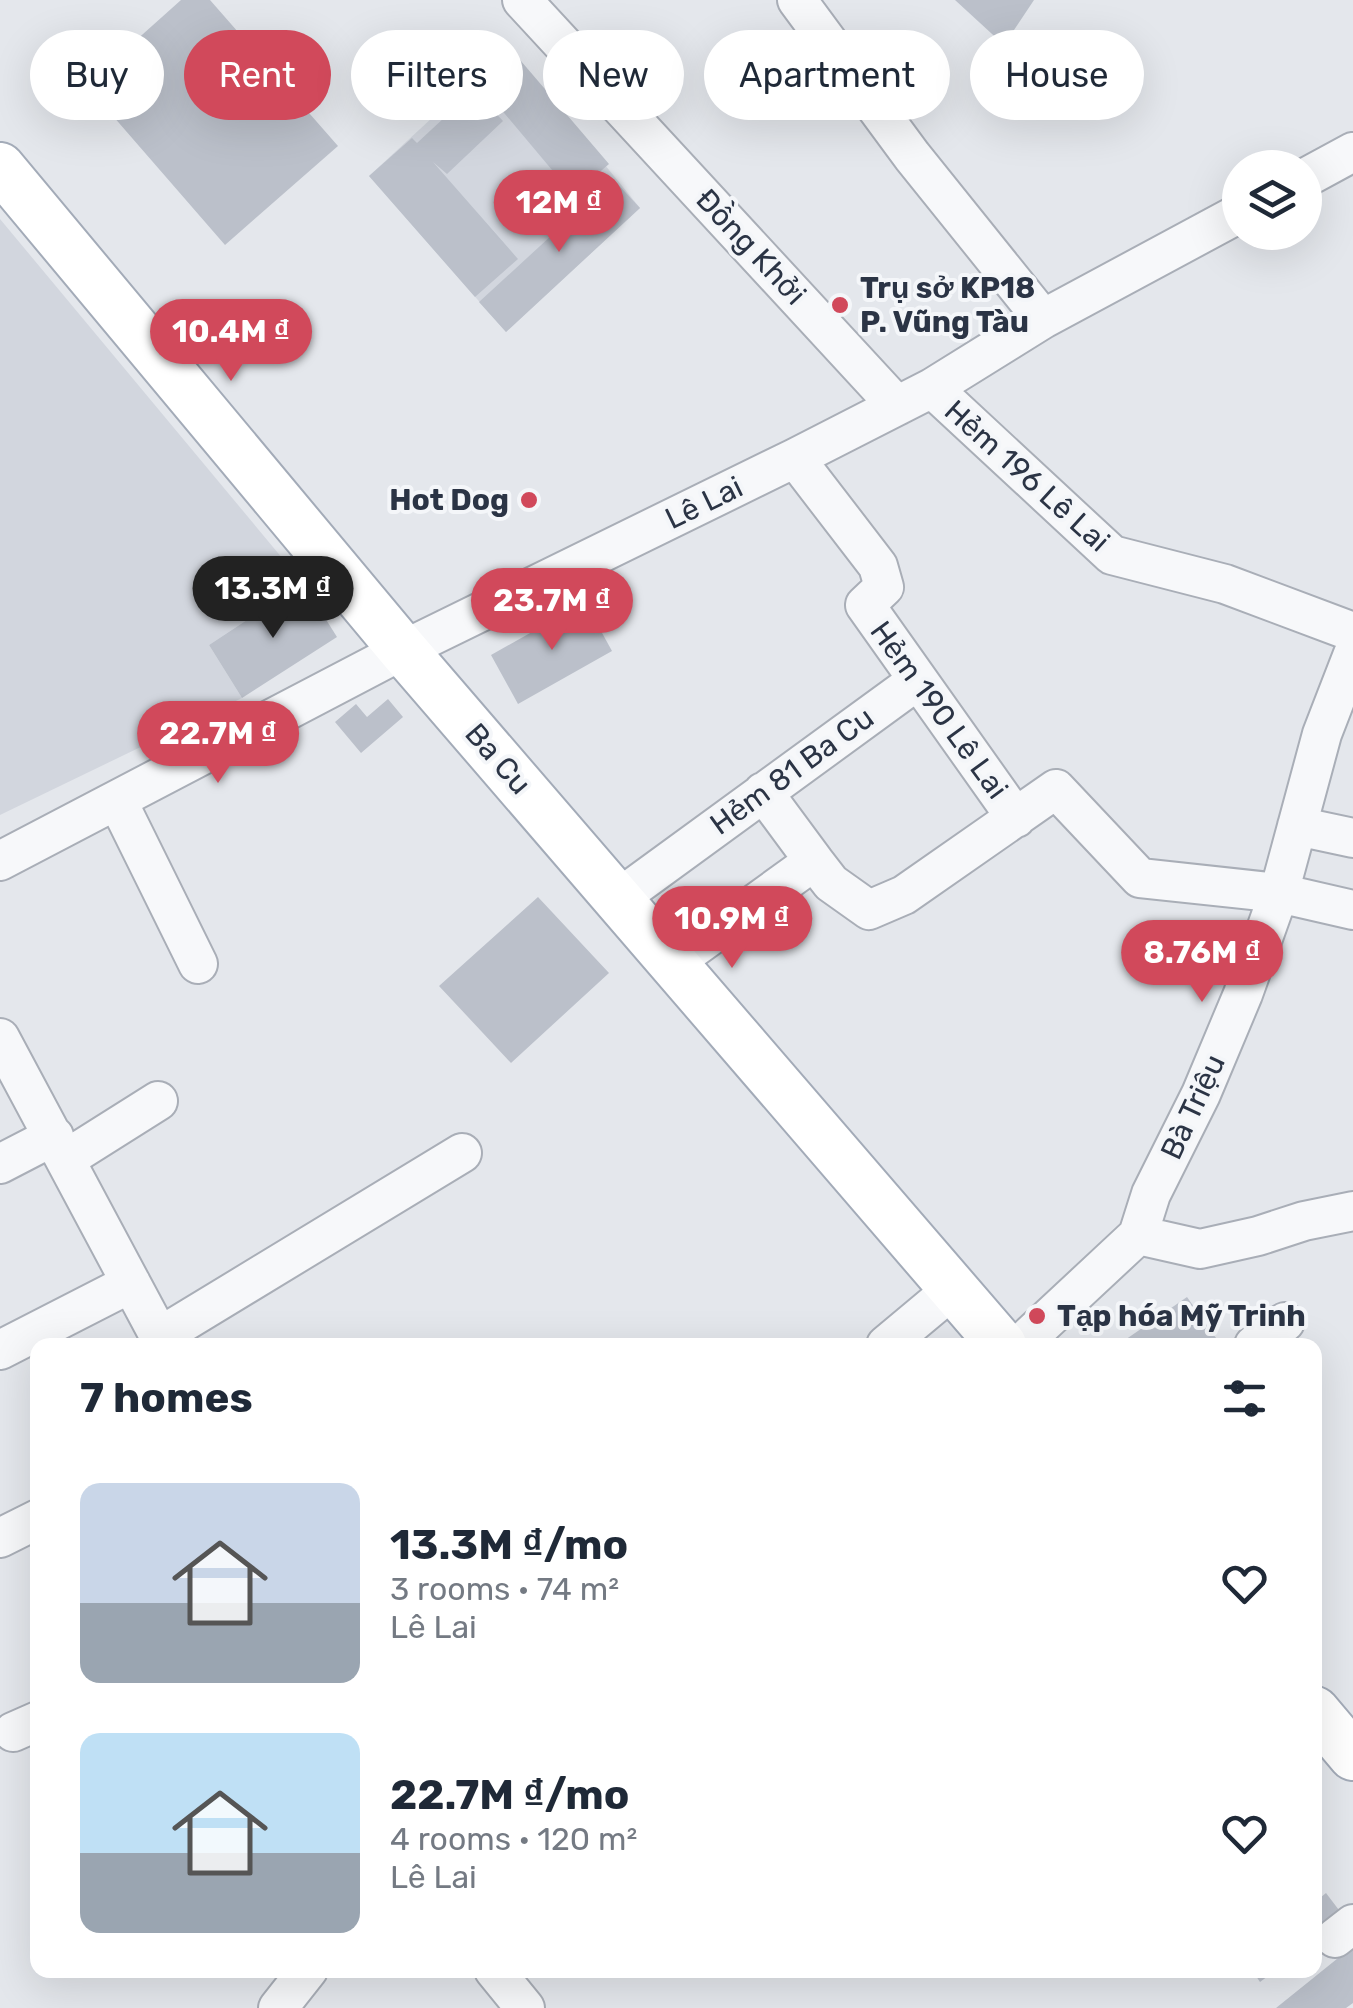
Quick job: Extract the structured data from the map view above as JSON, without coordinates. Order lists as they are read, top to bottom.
{
  "streets": {
    "main road": ["Ba Cu"],
    "street": [
      "Đồng Khởi",
      "Hẻm 196 Lê Lai",
      "Lê Lai",
      "Hẻm 190 Lê Lai",
      "Hẻm 81 Ba Cu",
      "Bà Triệu"
    ]
  },
  "crossings": [
    ["Đồng Khởi", "Lê Lai"],
    ["Hẻm 196 Lê Lai", "Lê Lai"],
    ["Lê Lai", "Hẻm 190 Lê Lai"],
    ["Lê Lai", "Ba Cu"],
    ["Hẻm 190 Lê Lai", "Hẻm 81 Ba Cu"],
    ["Ba Cu", "Hẻm 81 Ba Cu"]
  ],
  "places": ["Trụ sở KP18 P. Vũng Tàu", "Hot Dog", "Tạp hóa Mỹ Trinh"],
  "page": {
    "chip": [
      "Buy",
      "Rent",
      "Filters",
      "New",
      "Apartment",
      "House"
    ],
    "price": [
      "12M ₫",
      "10.4M ₫",
      "13.3M ₫",
      "23.7M ₫",
      "22.7M ₫",
      "10.9M ₫",
      "8.76M ₫"
    ],
    "heading": "7 homes",
    "list": [
      {
        "name": "13.3M ₫/mo",
        "note": "3 rooms · 74 m² · Lê Lai"
      },
      {
        "name": "22.7M ₫/mo",
        "note": "4 rooms · 120 m² · Lê Lai"
      }
    ]
  }
}
